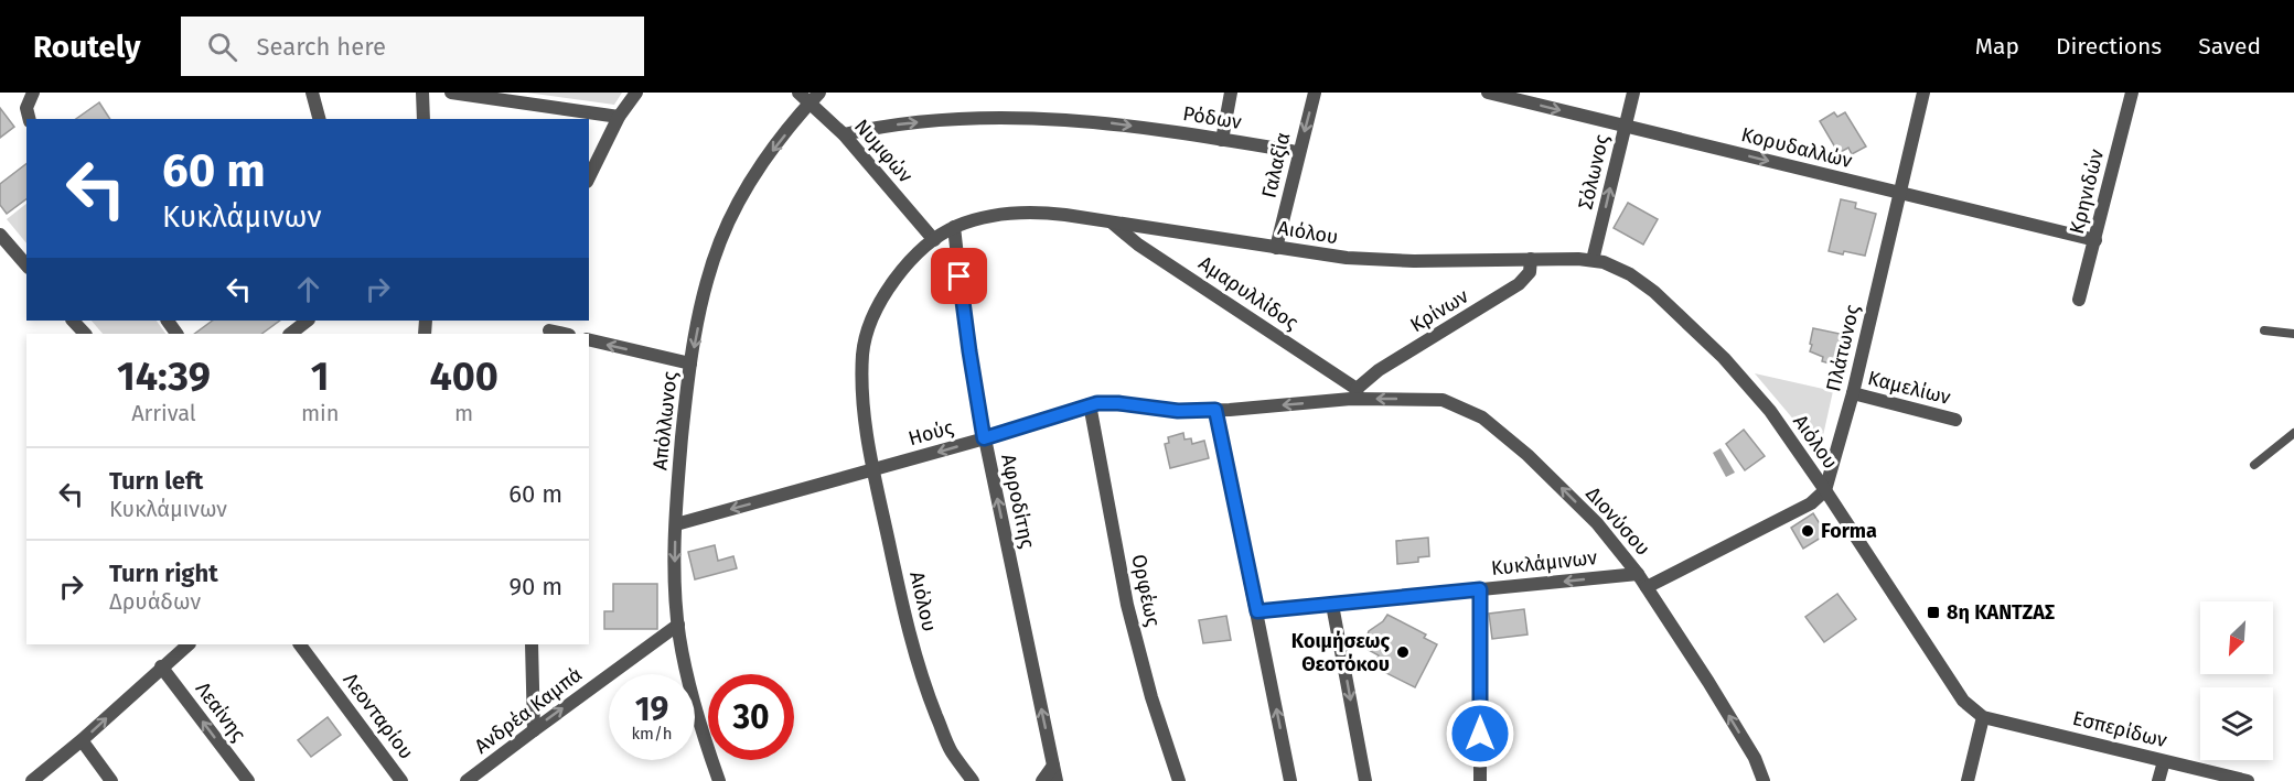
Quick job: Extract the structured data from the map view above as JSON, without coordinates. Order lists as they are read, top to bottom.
{
  "streets": {
    "street": [
      "Ρόδων",
      "Κορυδαλλών",
      "Νυμφών",
      "Γαλαξία",
      "Σόλωνος",
      "Kρηνιδών",
      "Αιόλου",
      "Αμαρυλλίδος",
      "Κρίνων",
      "Πλάτωνος",
      "Καμελίων",
      "Απόλλωνος",
      "Ηούς",
      "Αφροδίτης",
      "Διονύσου",
      "Κυκλάμινων",
      "Ορφέως",
      "Ανδρέα Καμπά",
      "Λεαίνης",
      "Λεονταρίου",
      "Εσπερίδων"
    ]
  },
  "crossings": [
    ["Ρόδων", "Νυμφών"],
    ["Ρόδων", "Γαλαξία"],
    ["Κορυδαλλών", "Σόλωνος"],
    ["Κορυδαλλών", "Kρηνιδών"],
    ["Κορυδαλλών", "Πλάτωνος"],
    ["Νυμφών", "Αιόλου"],
    ["Νυμφών", "Απόλλωνος"],
    ["Γαλαξία", "Αιόλου"],
    ["Σόλωνος", "Αιόλου"],
    ["Αιόλου", "Αμαρυλλίδος"],
    ["Αιόλου", "Κρίνων"],
    ["Αιόλου", "Πλάτωνος"],
    ["Αιόλου", "Ηούς"],
    ["Αιόλου", "Αφροδίτης"],
    ["Αιόλου", "Εσπερίδων"],
    ["Αμαρυλλίδος", "Κρίνων"],
    ["Αμαρυλλίδος", "Ηούς"],
    ["Αμαρυλλίδος", "Διονύσου"],
    ["Κρίνων", "Ηούς"],
    ["Κρίνων", "Διονύσου"],
    ["Πλάτωνος", "Καμελίων"],
    ["Απόλλωνος", "Ηούς"],
    ["Απόλλωνος", "Ανδρέα Καμπά"],
    ["Ηούς", "Αφροδίτης"],
    ["Ηούς", "Διονύσου"],
    ["Ηούς", "Ορφέως"],
    ["Διονύσου", "Κυκλάμινων"]
  ],
  "one_way": [
    "Ρόδων",
    "Κορυδαλλών",
    "Σόλωνος",
    "Απόλλωνος",
    "Ηούς",
    "Αφροδίτης",
    "Διονύσου",
    "Κυκλάμινων",
    "Ανδρέα Καμπά"
  ],
  "places": {
    "other": ["Forma", "Κοιμήσεως Θεοτόκου"],
    "transit": ["8η ΚΑΝΤΖΑΣ"]
  },
  "north": "bottom left",
  "page": {
    "header": "Routely",
    "search": "Search here",
    "nav": ["Map", "Directions", "Saved"],
    "turn": ["60 m", "Κυκλάμινων"],
    "eta": [
      "14:39",
      "Arrival",
      "1",
      "min",
      "400",
      "m"
    ],
    "list": [
      {
        "name": "Turn left",
        "note": "Κυκλάμινων",
        "value": "60 m"
      },
      {
        "name": "Turn right",
        "note": "Δρυάδων",
        "value": "90 m"
      }
    ],
    "speed": "19 km/h",
    "limit": "30"
  }
}
